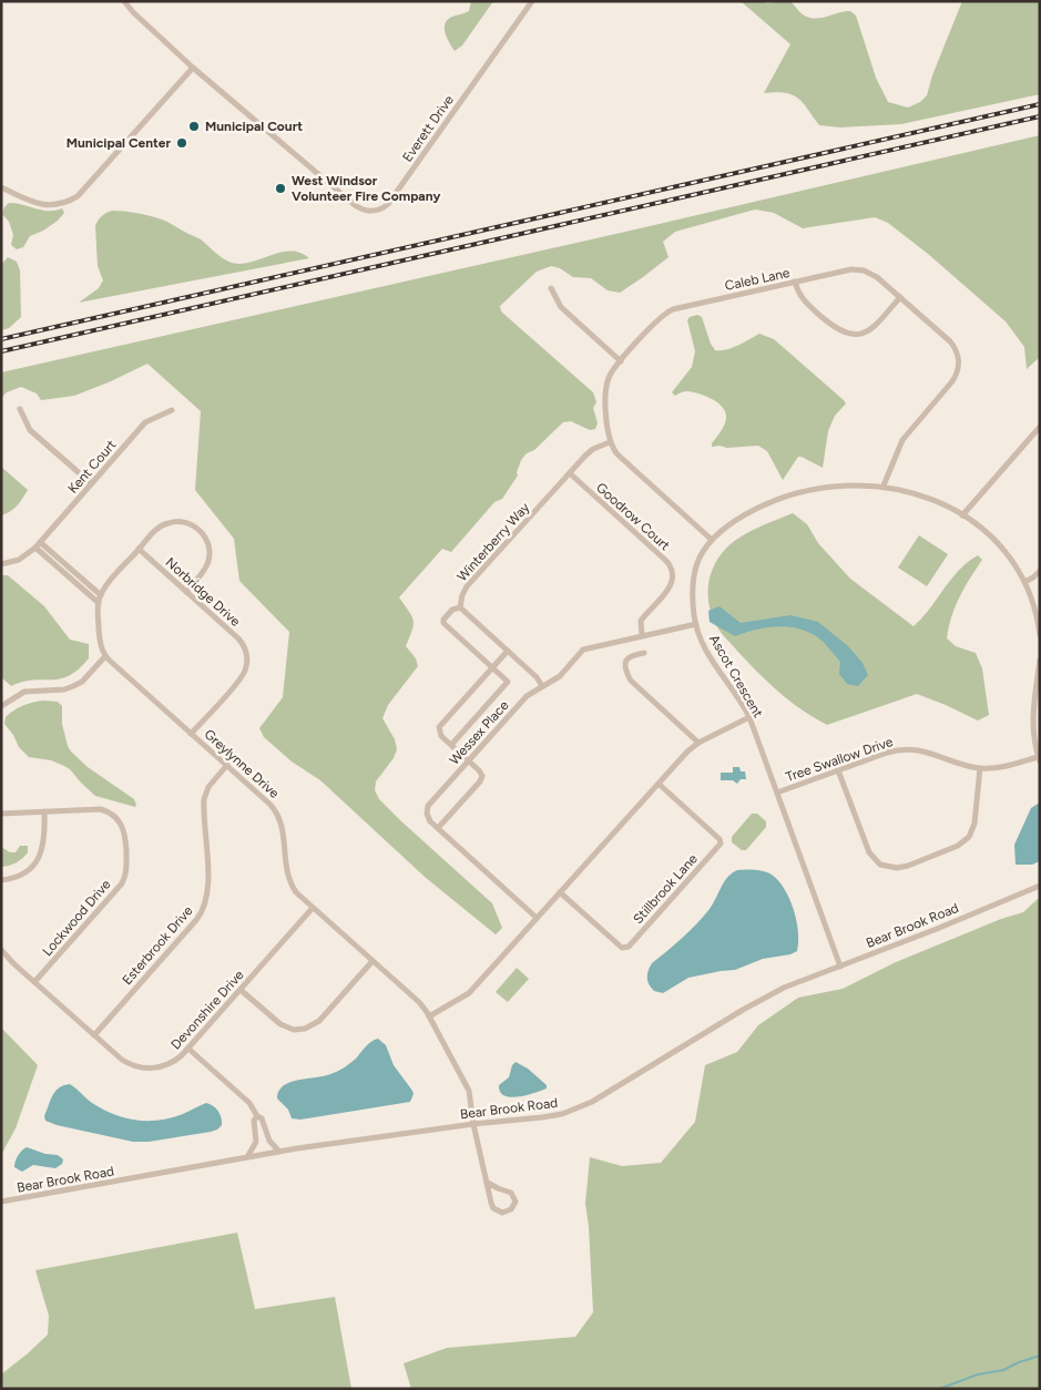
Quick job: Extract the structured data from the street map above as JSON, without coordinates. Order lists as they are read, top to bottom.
{
  "streets": {
    "street": [
      "Everett Drive",
      "Caleb Lane",
      "Kent Court",
      "Goodrow Court",
      "Winterberry Way",
      "Norbridge Drive",
      "Ascot Crescent",
      "Wessex Place",
      "Tree Swallow Drive",
      "Greylynne Drive",
      "Stillbrook Lane",
      "Lockwood Drive",
      "Bear Brook Road",
      "Esterbrook Drive",
      "Devonshire Drive"
    ]
  },
  "crossings": [
    ["Caleb Lane", "Winterberry Way"],
    ["Caleb Lane", "Ascot Crescent"],
    ["Goodrow Court", "Winterberry Way"],
    ["Goodrow Court", "Wessex Place"],
    ["Norbridge Drive", "Greylynne Drive"],
    ["Ascot Crescent", "Wessex Place"],
    ["Ascot Crescent", "Tree Swallow Drive"],
    ["Ascot Crescent", "Bear Brook Road"],
    ["Greylynne Drive", "Bear Brook Road"],
    ["Greylynne Drive", "Esterbrook Drive"],
    ["Greylynne Drive", "Devonshire Drive"],
    ["Lockwood Drive", "Devonshire Drive"],
    ["Esterbrook Drive", "Devonshire Drive"]
  ],
  "places": ["Municipal Court", "Municipal Center", "West Windsor Volunteer Fire Company"]
}
